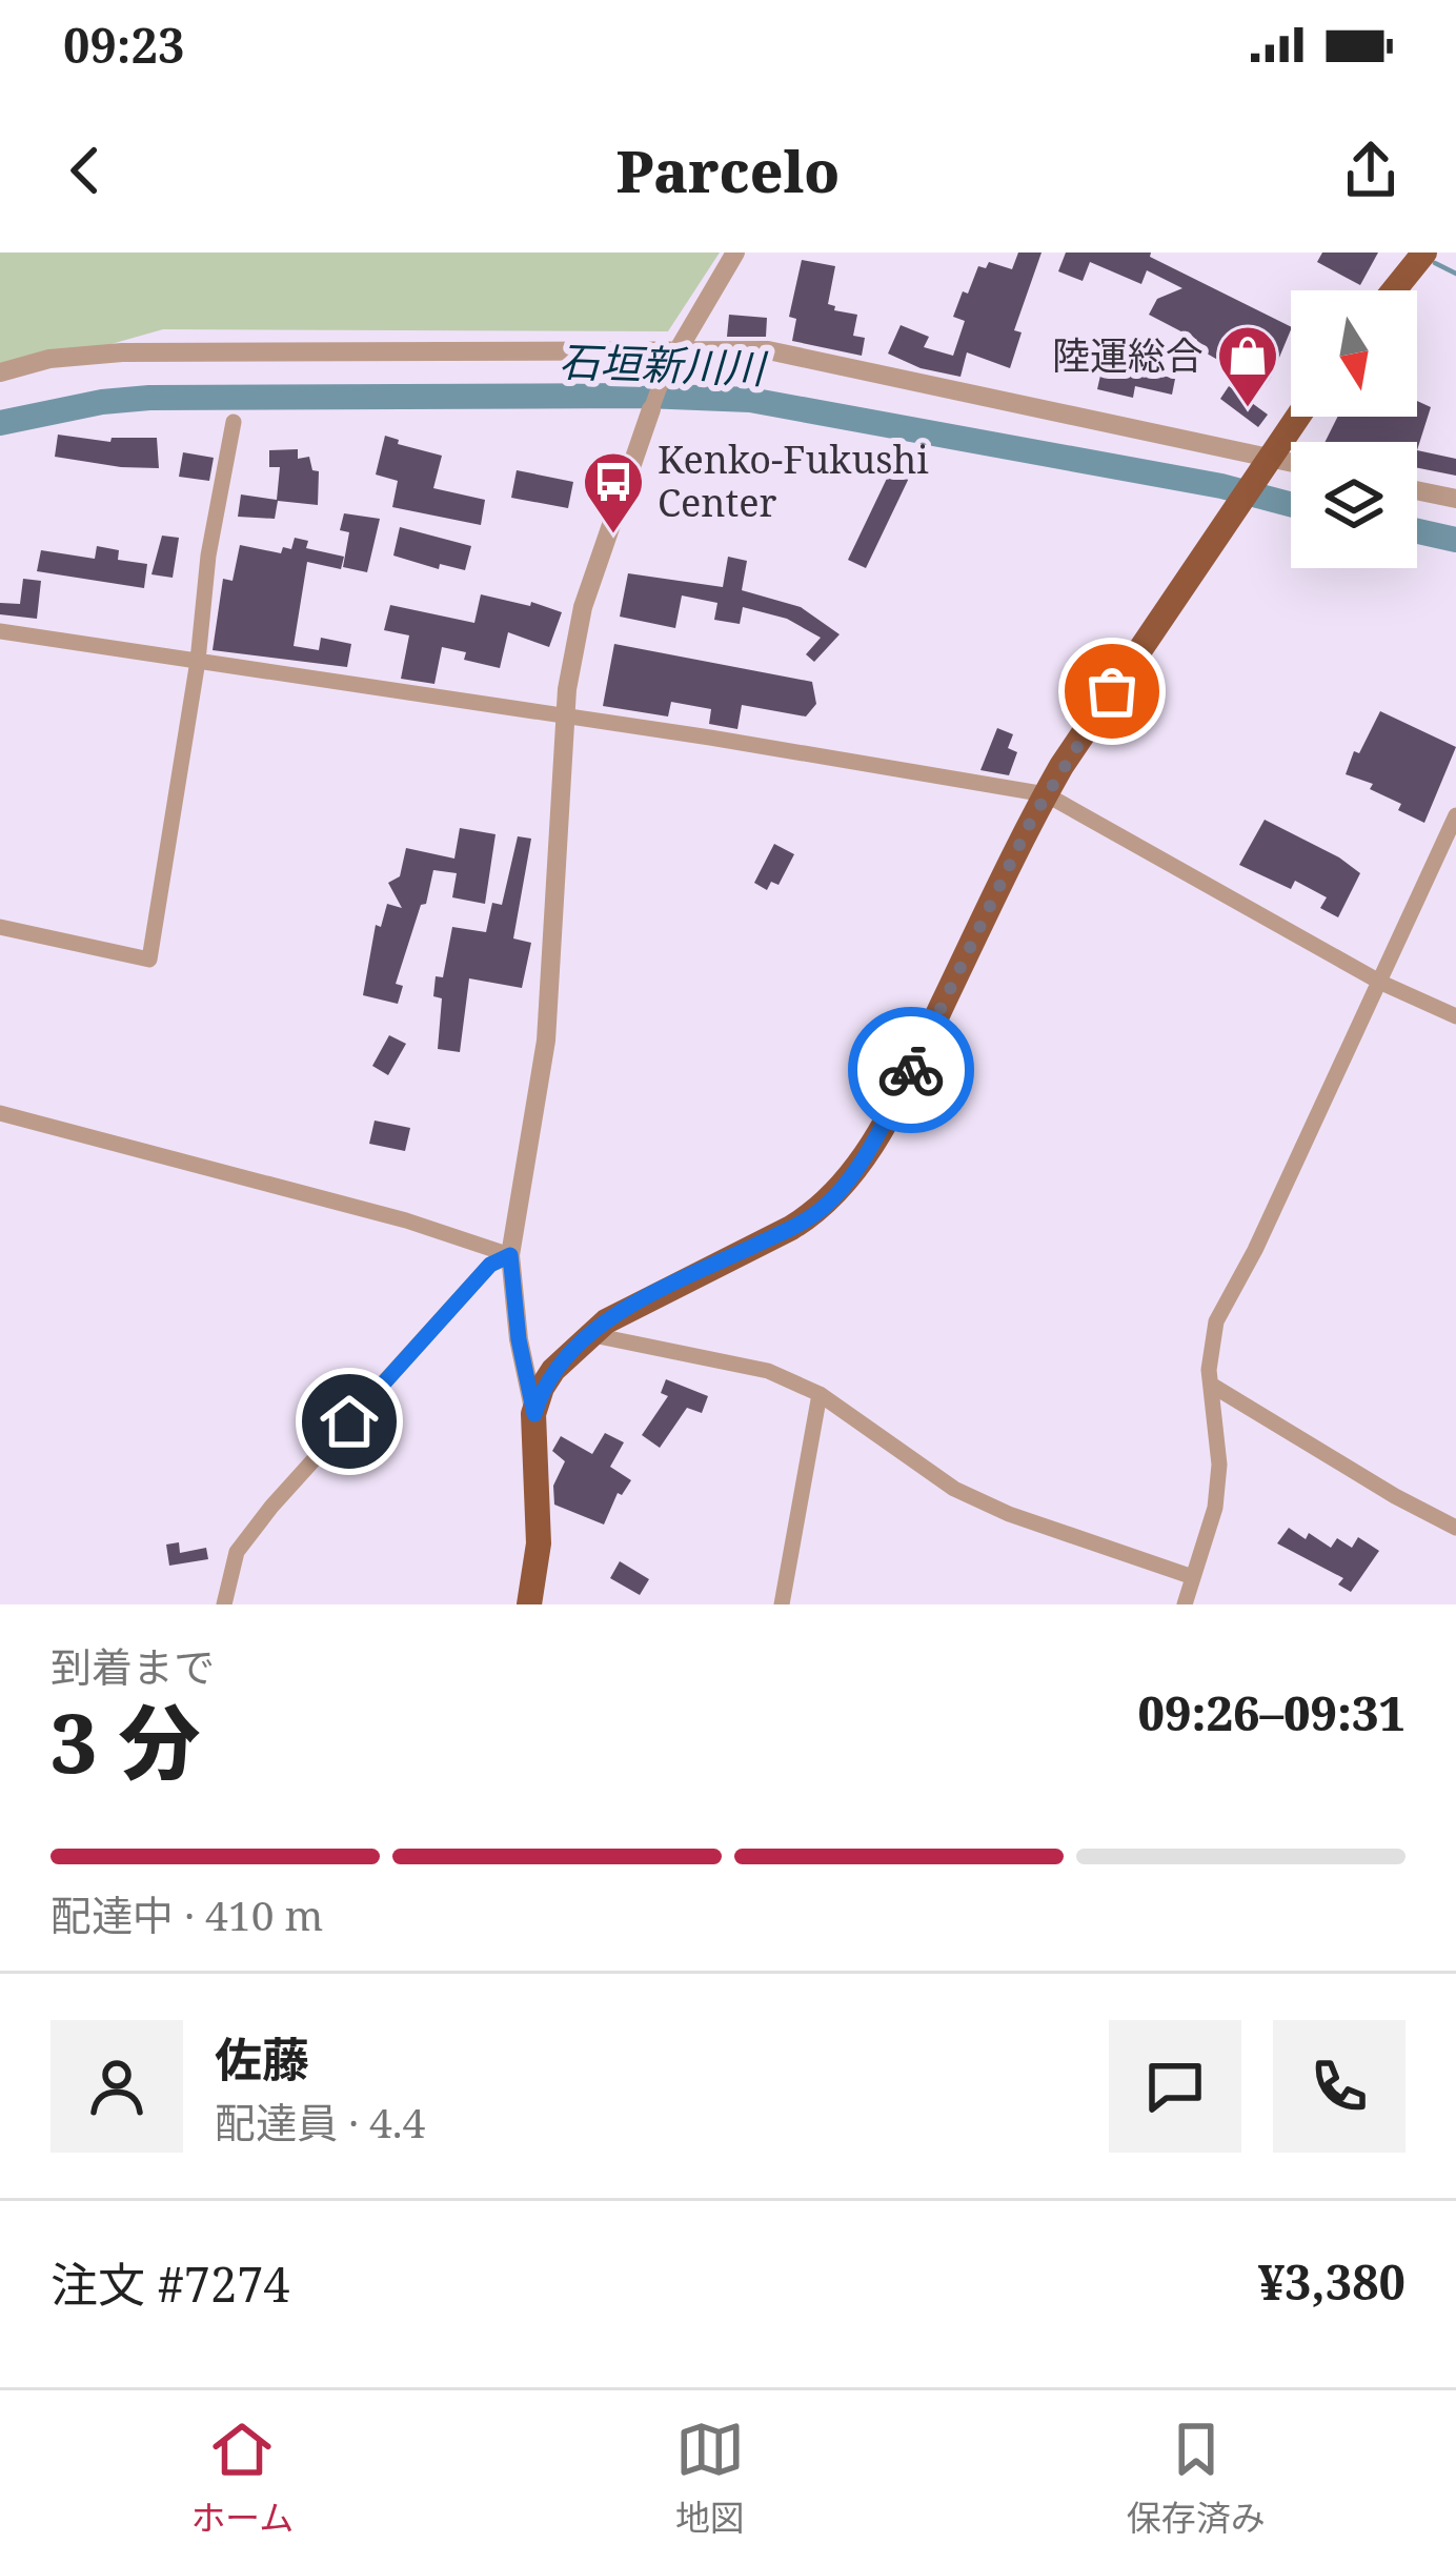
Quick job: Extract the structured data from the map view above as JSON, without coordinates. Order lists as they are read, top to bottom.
{
  "water": ["石垣新川川"],
  "places": {
    "shop": ["陸運総合"],
    "bus stop": ["Kenko-Fukushi Center"]
  },
  "north": "bottom",
  "page": {
    "status": "09:23",
    "header": "Parcelo",
    "heading": ["3 分", "到着まで", "09:26–09:31"],
    "panel": [
      "佐藤",
      "配達員 · 4.4",
      "注文 #7274",
      "¥3,380"
    ],
    "bar": "配達中 · 410 m",
    "tabs": ["ホーム", "地図", "保存済み"]
  }
}
